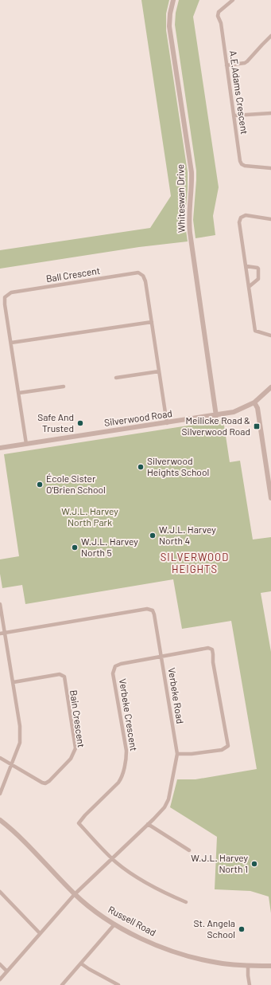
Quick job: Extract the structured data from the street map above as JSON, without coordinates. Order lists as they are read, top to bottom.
{
  "streets": {
    "street": [
      "A.E.Adams Crescent",
      "Whiteswan Drive",
      "Ball Crescent",
      "Silverwood Road",
      "Verbeke Road",
      "Verbeke Crescent",
      "Bain Crescent",
      "Russell Road"
    ]
  },
  "crossings": [
    ["Whiteswan Drive", "Silverwood Road"],
    ["Ball Crescent", "Silverwood Road"],
    ["Verbeke Road", "Verbeke Crescent"],
    ["Verbeke Road", "Russell Road"]
  ],
  "districts": ["SILVERWOOD HEIGHTS"],
  "parks": ["W.J.L. Harvey North Park"],
  "places": {
    "other": [
      "Safe And Trusted",
      "Silverwood Heights School",
      "École Sister O'Brien School",
      "W.J.L. Harvey North 4",
      "W.J.L. Harvey North 5",
      "W.J.L. Harvey North 1",
      "St. Angela School"
    ],
    "transit": ["Meilicke Road & Silverwood Road"]
  }
}
